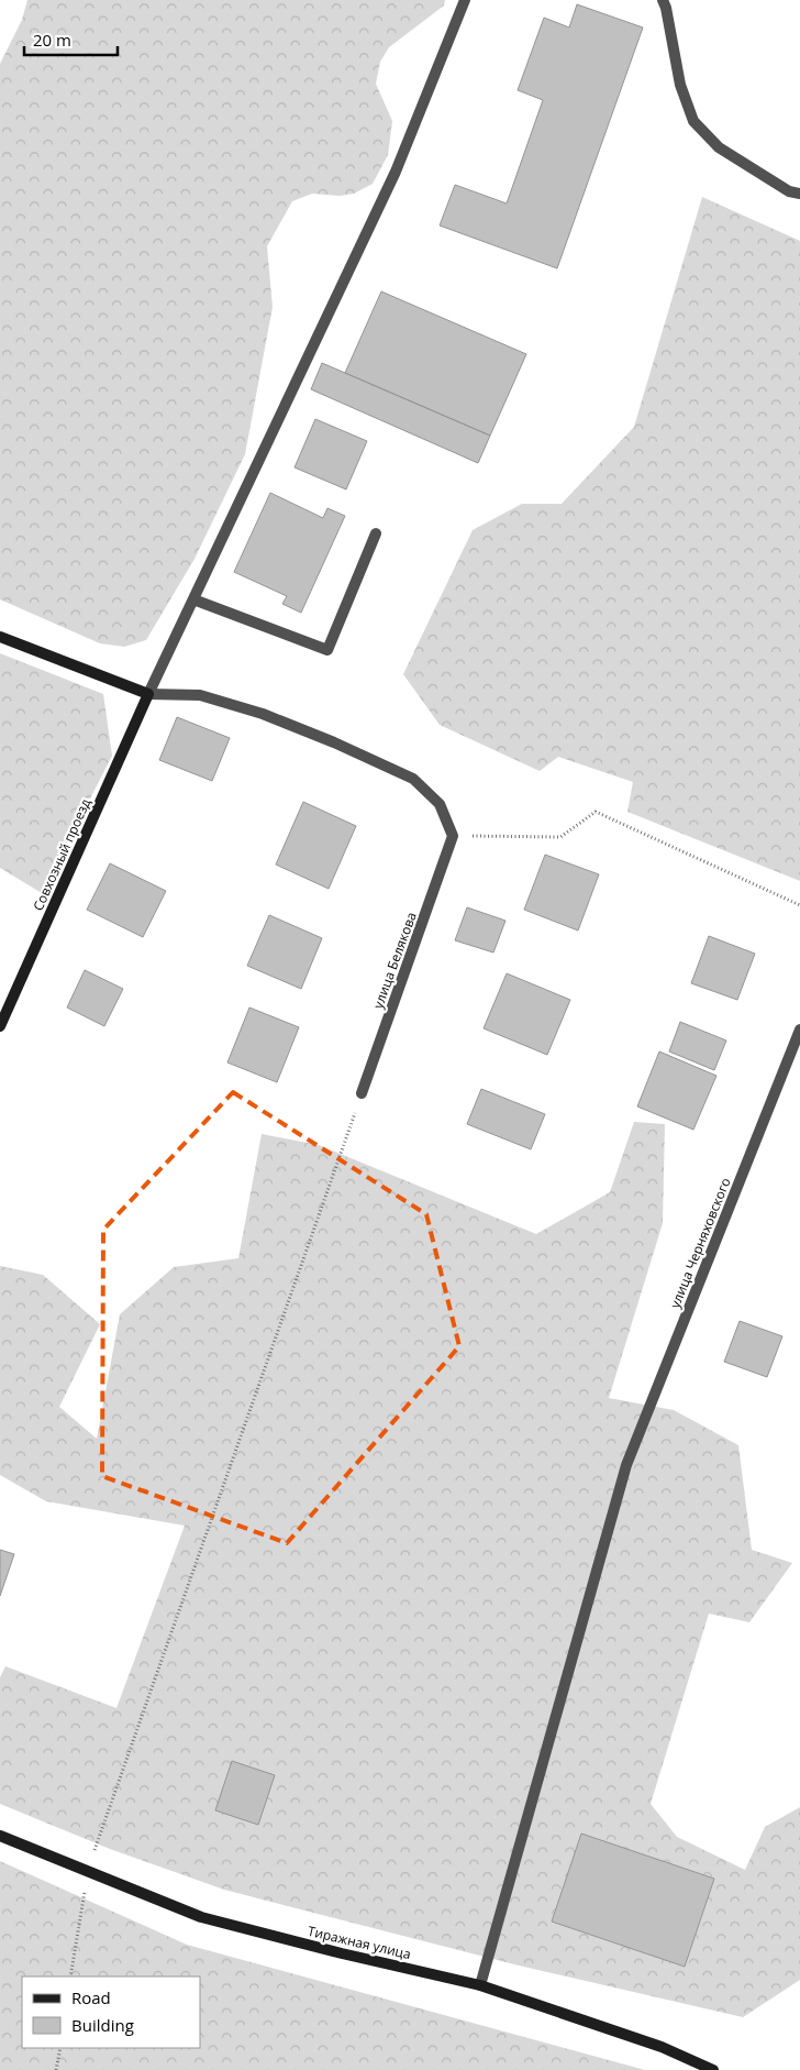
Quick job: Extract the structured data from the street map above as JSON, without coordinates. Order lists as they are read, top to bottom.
{
  "streets": {
    "main road": ["Совхозный проезд", "Тиражная улица"],
    "street": ["улица Белякова", "улица Черняховского"]
  },
  "crossings": [
    ["улица Черняховского", "Тиражная улица"]
  ],
  "legend": ["Road", "Building"],
  "scale_bar": "20 m"
}
